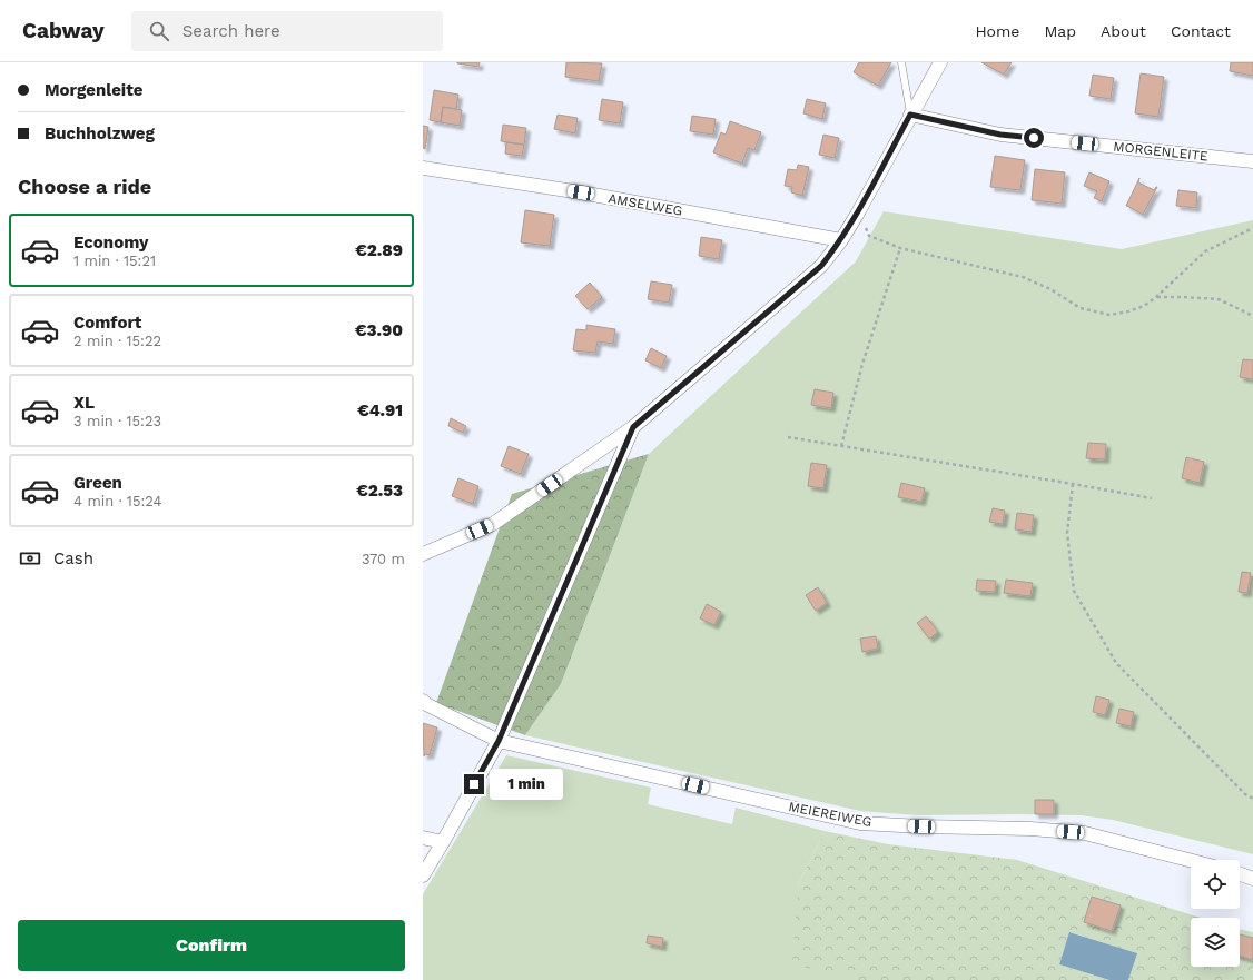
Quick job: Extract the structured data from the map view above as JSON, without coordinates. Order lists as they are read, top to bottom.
{
  "streets": {
    "street": ["MORGENLEITE", "AMSELWEG", "MEIEREIWEG"]
  },
  "page": {
    "header": "Cabway",
    "search": "Search here",
    "nav": [
      "Home",
      "Map",
      "About",
      "Contact"
    ],
    "banner": ["Morgenleite", "Buchholzweg"],
    "heading": "Choose a ride",
    "list": [
      {
        "name": "Economy",
        "note": "1 min · 15:21",
        "value": "€2.89"
      },
      {
        "name": "Comfort",
        "note": "2 min · 15:22",
        "value": "€3.90"
      },
      {
        "name": "XL",
        "note": "3 min · 15:23",
        "value": "€4.91"
      },
      {
        "name": "Green",
        "note": "4 min · 15:24",
        "value": "€2.53"
      }
    ],
    "pay": ["Cash", "370 m"],
    "bubble": "1 min",
    "buttons": "Confirm"
  }
}
